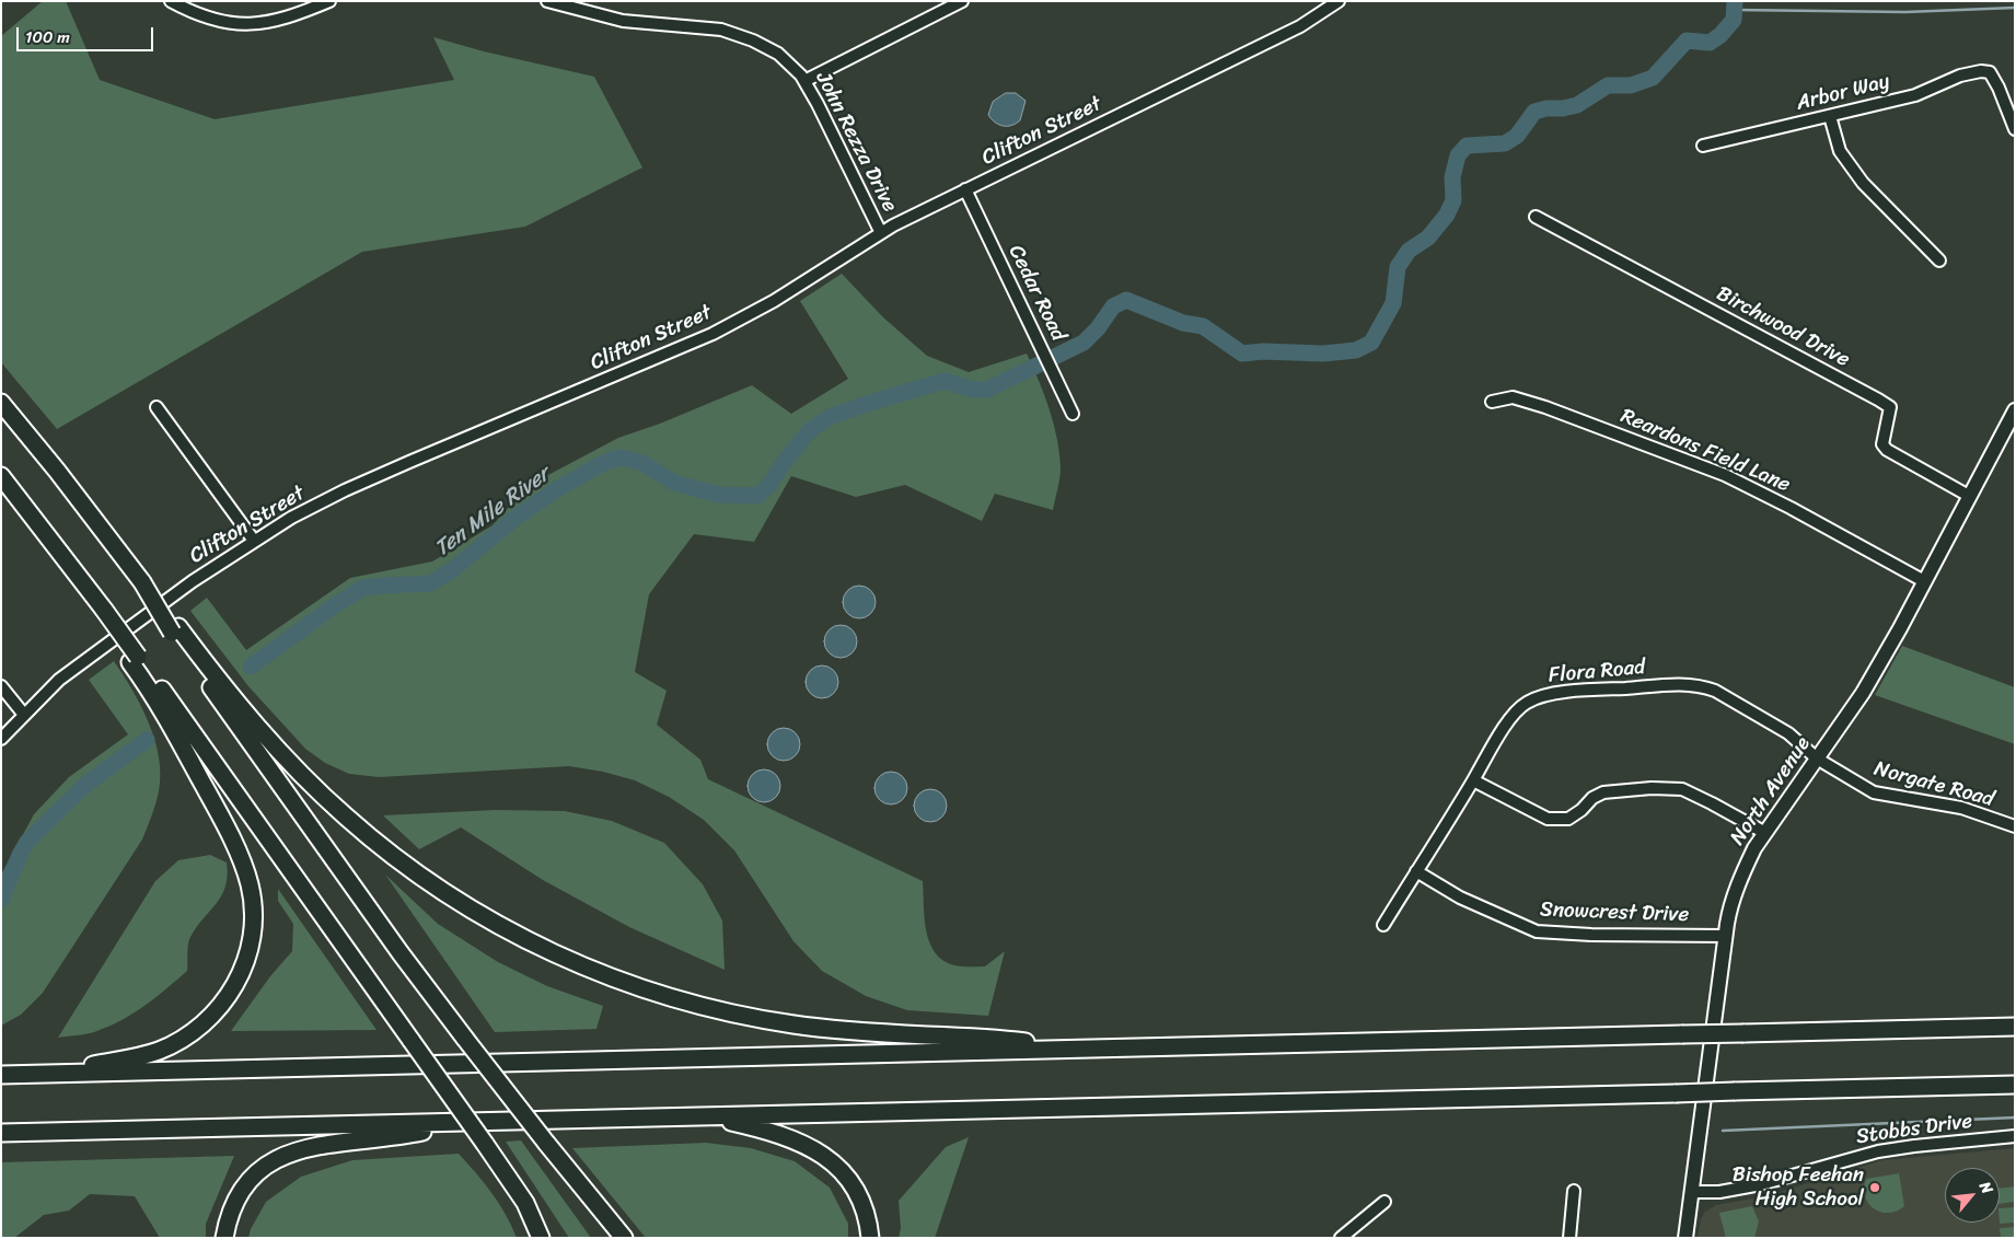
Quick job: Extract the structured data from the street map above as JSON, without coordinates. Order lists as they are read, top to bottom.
{
  "streets": {
    "main road": ["North Avenue"],
    "street": [
      "Arbor Way",
      "Clifton Street",
      "John Rezza Drive",
      "Cedar Road",
      "Birchwood Drive",
      "Reardons Field Lane",
      "Flora Road",
      "Norgate Road",
      "Snowcrest Drive",
      "Stobbs Drive"
    ]
  },
  "crossings": [
    ["Clifton Street", "John Rezza Drive"],
    ["Clifton Street", "Cedar Road"],
    ["Birchwood Drive", "North Avenue"],
    ["Reardons Field Lane", "North Avenue"],
    ["Flora Road", "Norgate Road"],
    ["Flora Road", "North Avenue"],
    ["Flora Road", "Snowcrest Drive"],
    ["Norgate Road", "North Avenue"],
    ["North Avenue", "Snowcrest Drive"],
    ["North Avenue", "Stobbs Drive"]
  ],
  "water": ["Ten Mile River"],
  "places": ["Bishop Feehan High School"],
  "scale_bar": "100 m",
  "north": "top right"
}
